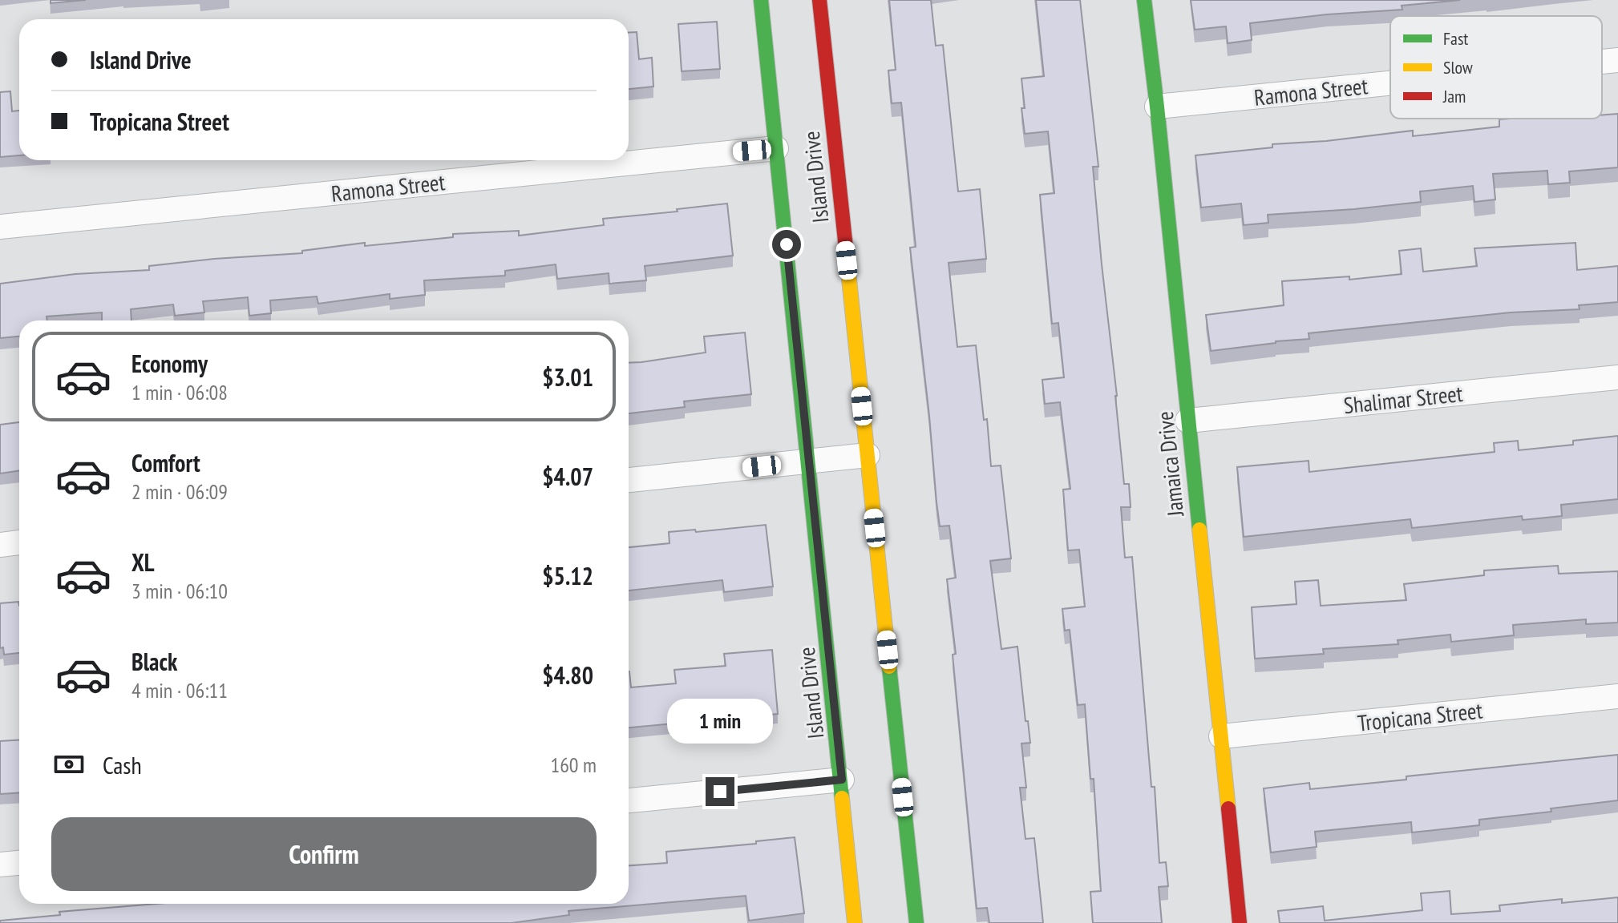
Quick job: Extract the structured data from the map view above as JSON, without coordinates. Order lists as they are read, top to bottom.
{
  "streets": {
    "street": [
      "Ramona Street",
      "Island Drive",
      "Shalimar Street",
      "Jamaica Drive",
      "Tropicana Street"
    ]
  },
  "crossings": [
    ["Ramona Street", "Island Drive"],
    ["Ramona Street", "Jamaica Drive"],
    ["Shalimar Street", "Jamaica Drive"],
    ["Jamaica Drive", "Tropicana Street"]
  ],
  "legend": ["Fast", "Slow", "Jam"],
  "page": {
    "banner": ["Island Drive", "Tropicana Street"],
    "list": [
      {
        "name": "Economy",
        "note": "1 min · 06:08",
        "value": "$3.01"
      },
      {
        "name": "Comfort",
        "note": "2 min · 06:09",
        "value": "$4.07"
      },
      {
        "name": "XL",
        "note": "3 min · 06:10",
        "value": "$5.12"
      },
      {
        "name": "Black",
        "note": "4 min · 06:11",
        "value": "$4.80"
      }
    ],
    "bubble": "1 min",
    "pay": ["Cash", "160 m"],
    "buttons": "Confirm"
  }
}
